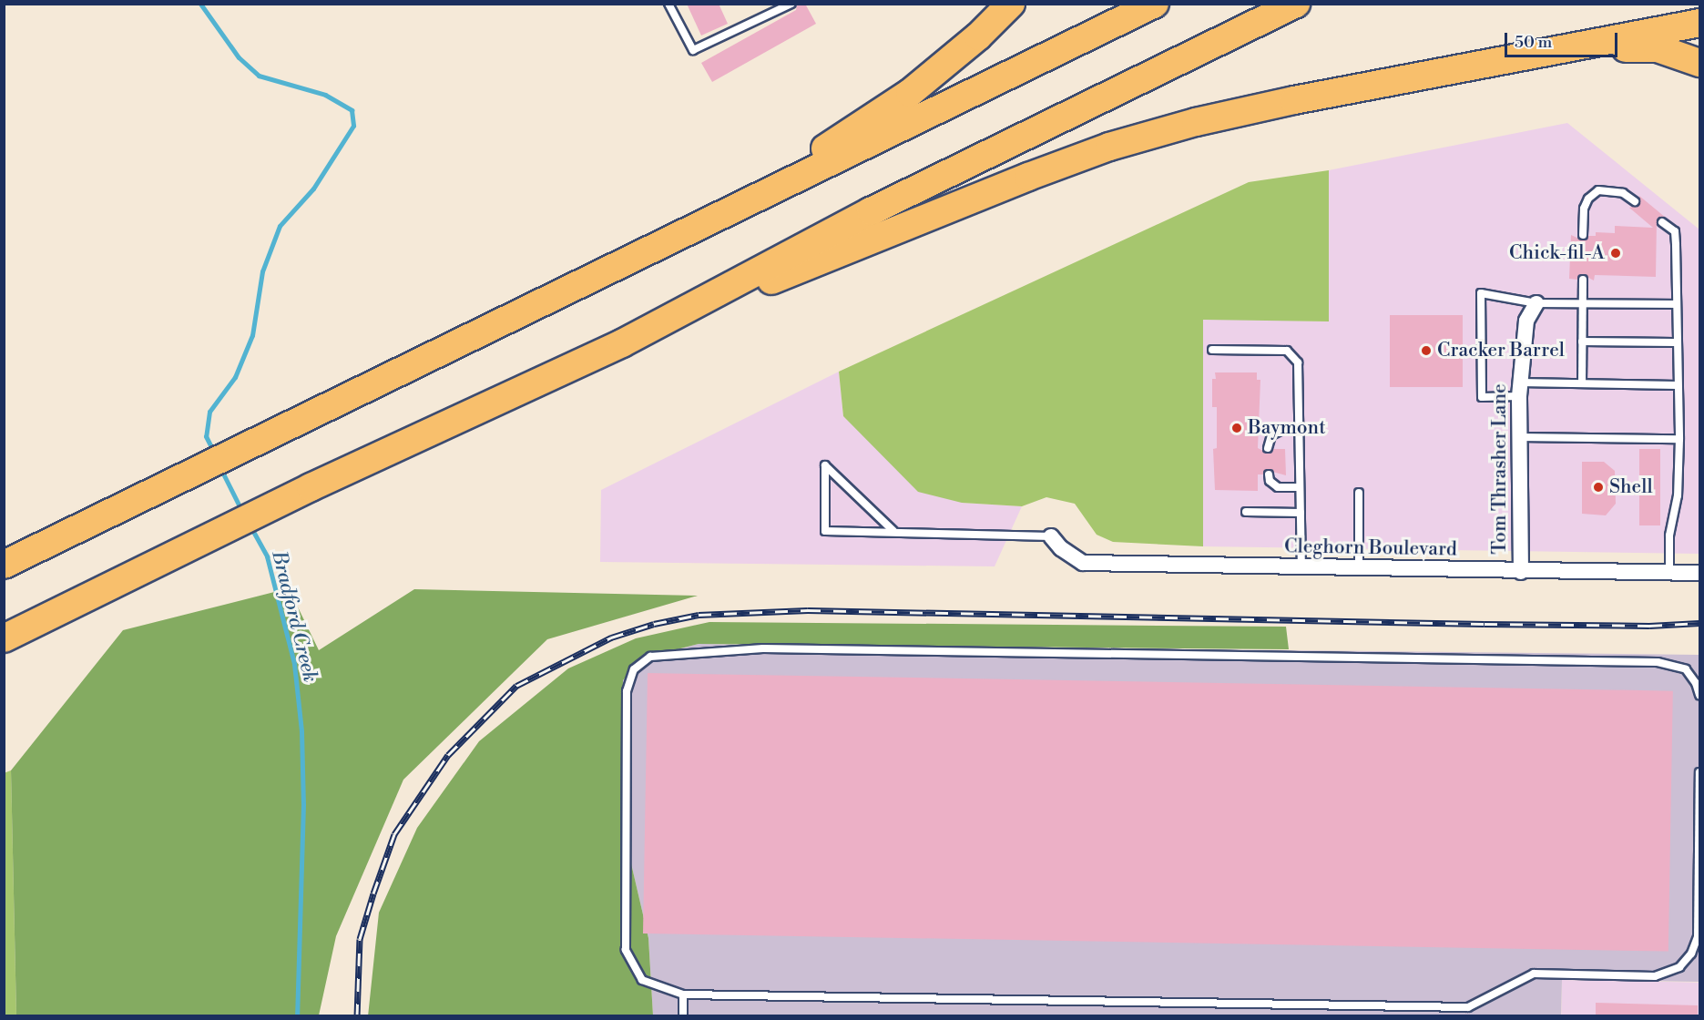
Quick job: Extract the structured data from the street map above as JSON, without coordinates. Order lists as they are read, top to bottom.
{
  "streets": {
    "street": ["Tom Thrasher Lane", "Cleghorn Boulevard"]
  },
  "crossings": [
    ["Tom Thrasher Lane", "Cleghorn Boulevard"]
  ],
  "water": ["Bradford Creek"],
  "places": [
    "Chick-fil-A",
    "Cracker Barrel",
    "Baymont",
    "Shell"
  ],
  "scale_bar": "50 m"
}
